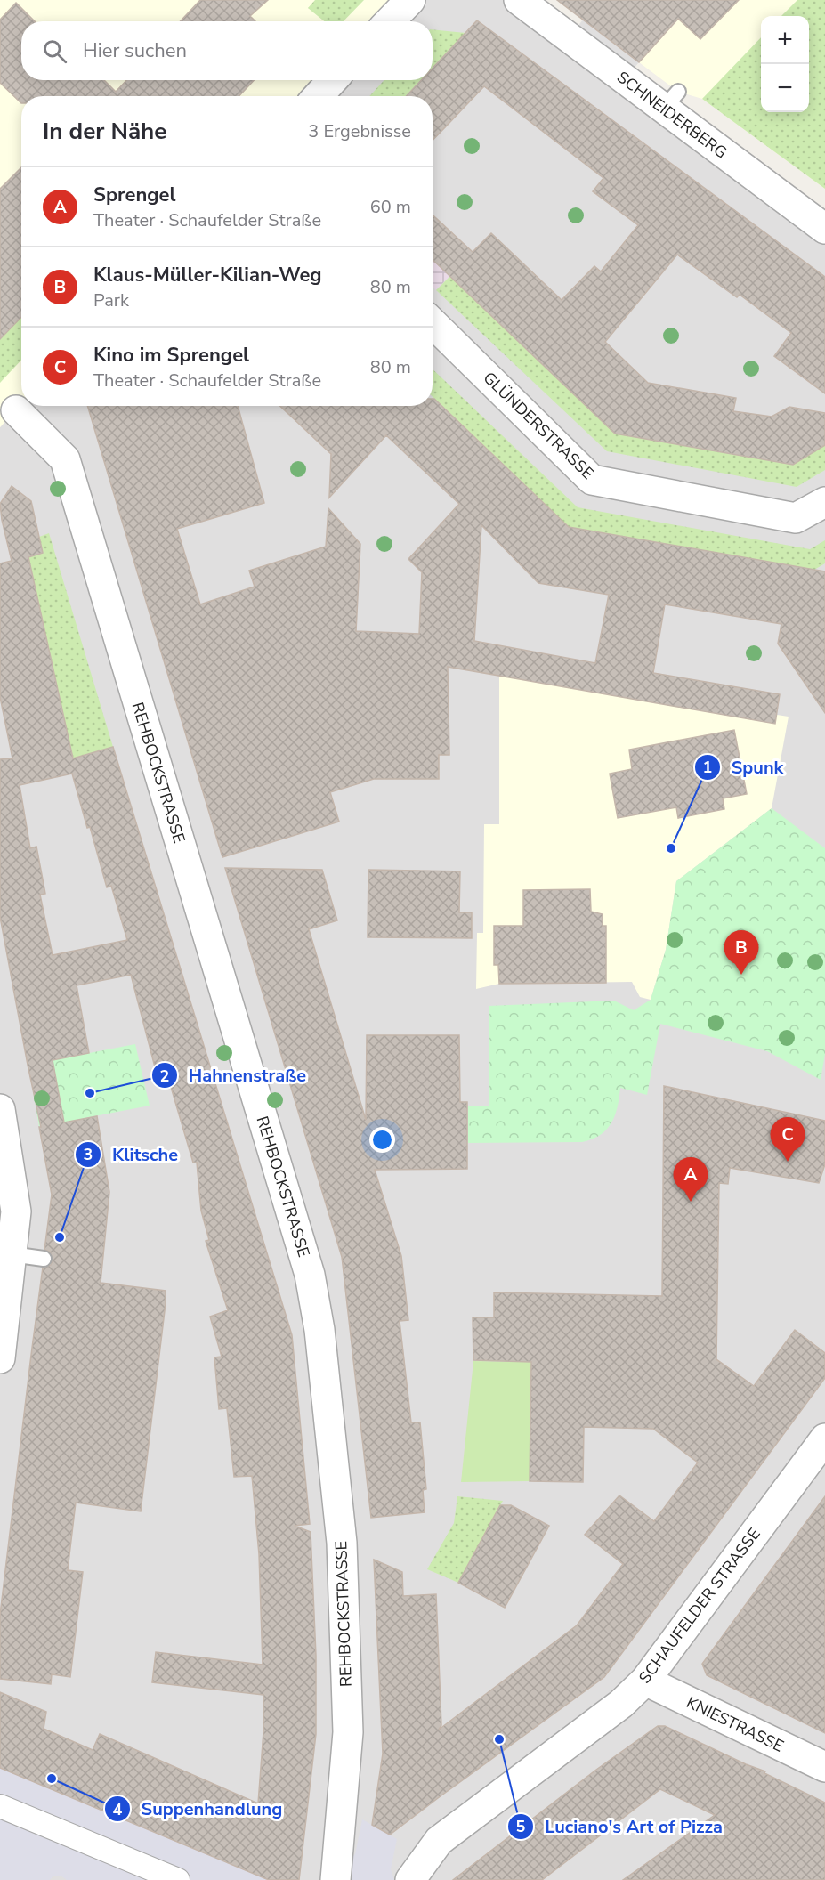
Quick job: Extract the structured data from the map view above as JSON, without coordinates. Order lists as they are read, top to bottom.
{
  "streets": {
    "street": [
      "SCHNEIDERBERG",
      "GLÜNDERSTRASSE",
      "REHBOCKSTRASSE",
      "SCHAUFELDER STRASSE",
      "KNIESTRASSE"
    ]
  },
  "crossings": [
    ["SCHAUFELDER STRASSE", "KNIESTRASSE"]
  ],
  "places": [
    "Spunk",
    "Hahnenstraße",
    "Klitsche",
    "Luciano's Art of Pizza",
    "Suppenhandlung"
  ],
  "page": {
    "map_buttons": ["+", "−"],
    "search": "Hier suchen",
    "heading": ["In der Nähe", "3 Ergebnisse"],
    "list": [
      {
        "mark": "A",
        "name": "Sprengel",
        "note": "Theater · Schaufelder Straße",
        "value": "60 m"
      },
      {
        "mark": "B",
        "name": "Klaus-Müller-Kilian-Weg",
        "note": "Park",
        "value": "80 m"
      },
      {
        "mark": "C",
        "name": "Kino im Sprengel",
        "note": "Theater · Schaufelder Straße",
        "value": "80 m"
      }
    ],
    "pins": ["B", "C", "A"]
  }
}
